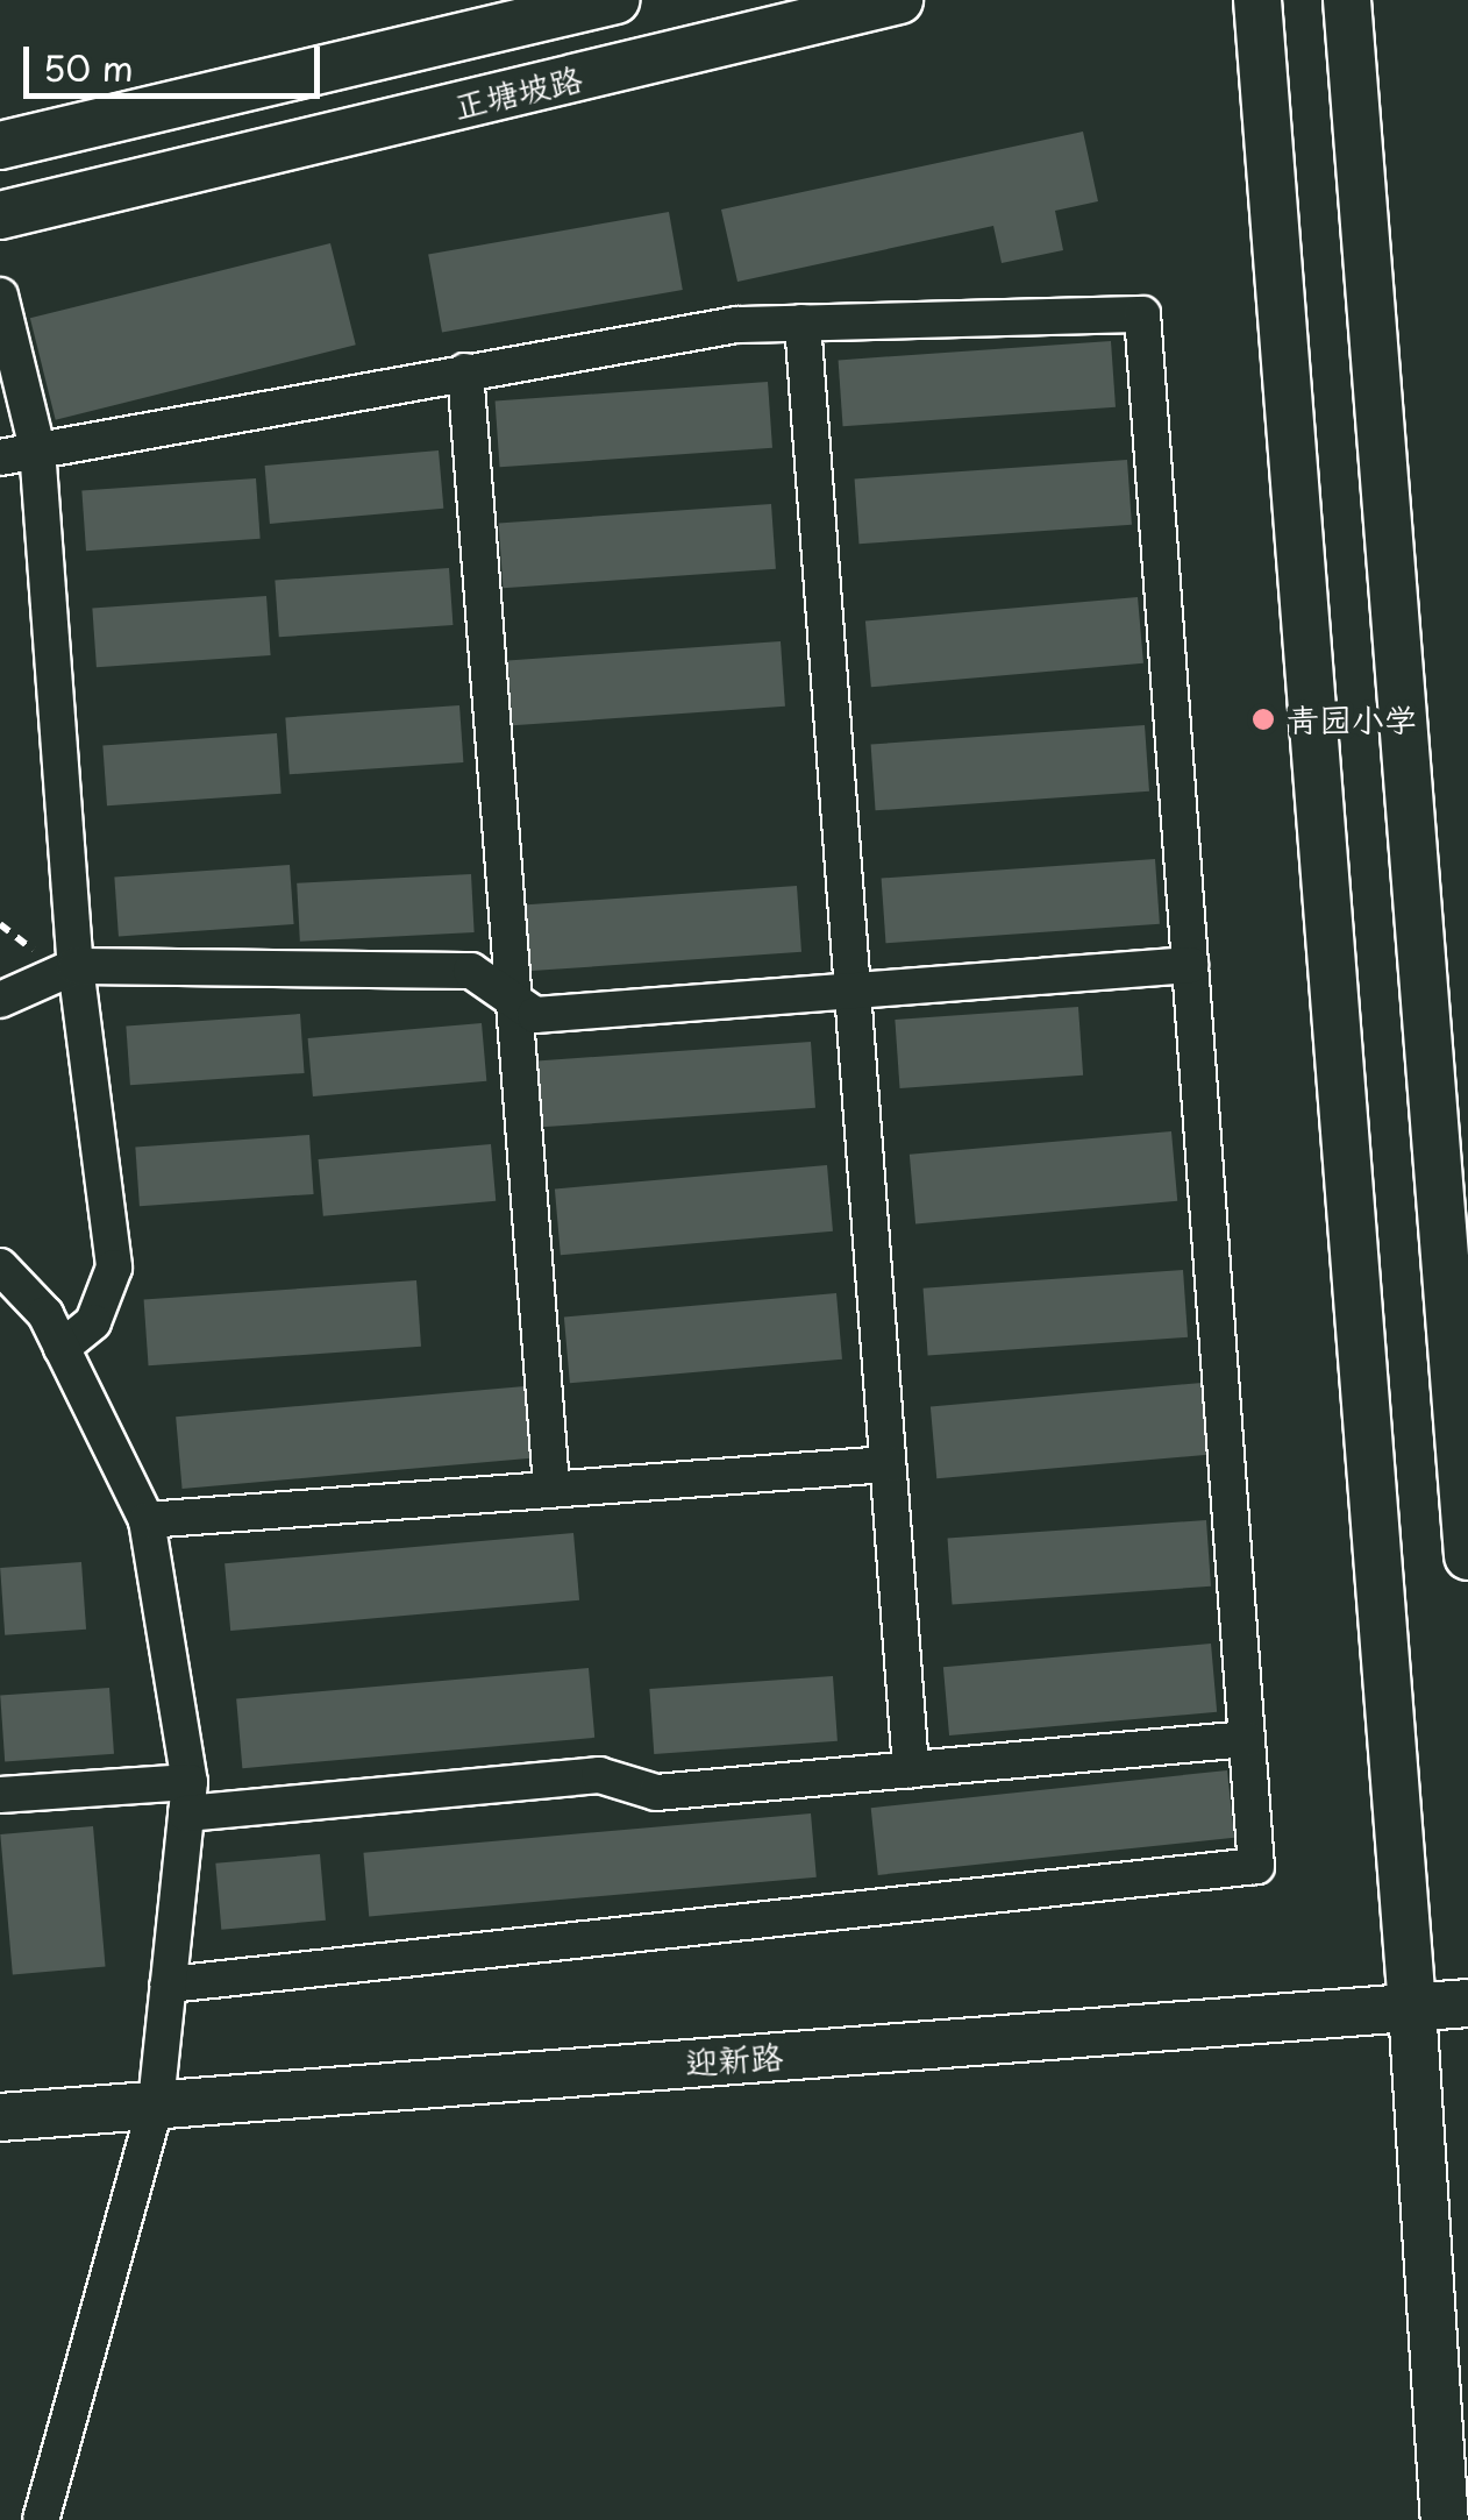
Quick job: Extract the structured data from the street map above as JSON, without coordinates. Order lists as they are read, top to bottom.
{
  "streets": {
    "main road": ["正塘坡路", "迎新路"]
  },
  "places": ["青园小学"],
  "scale_bar": "50 m"
}
